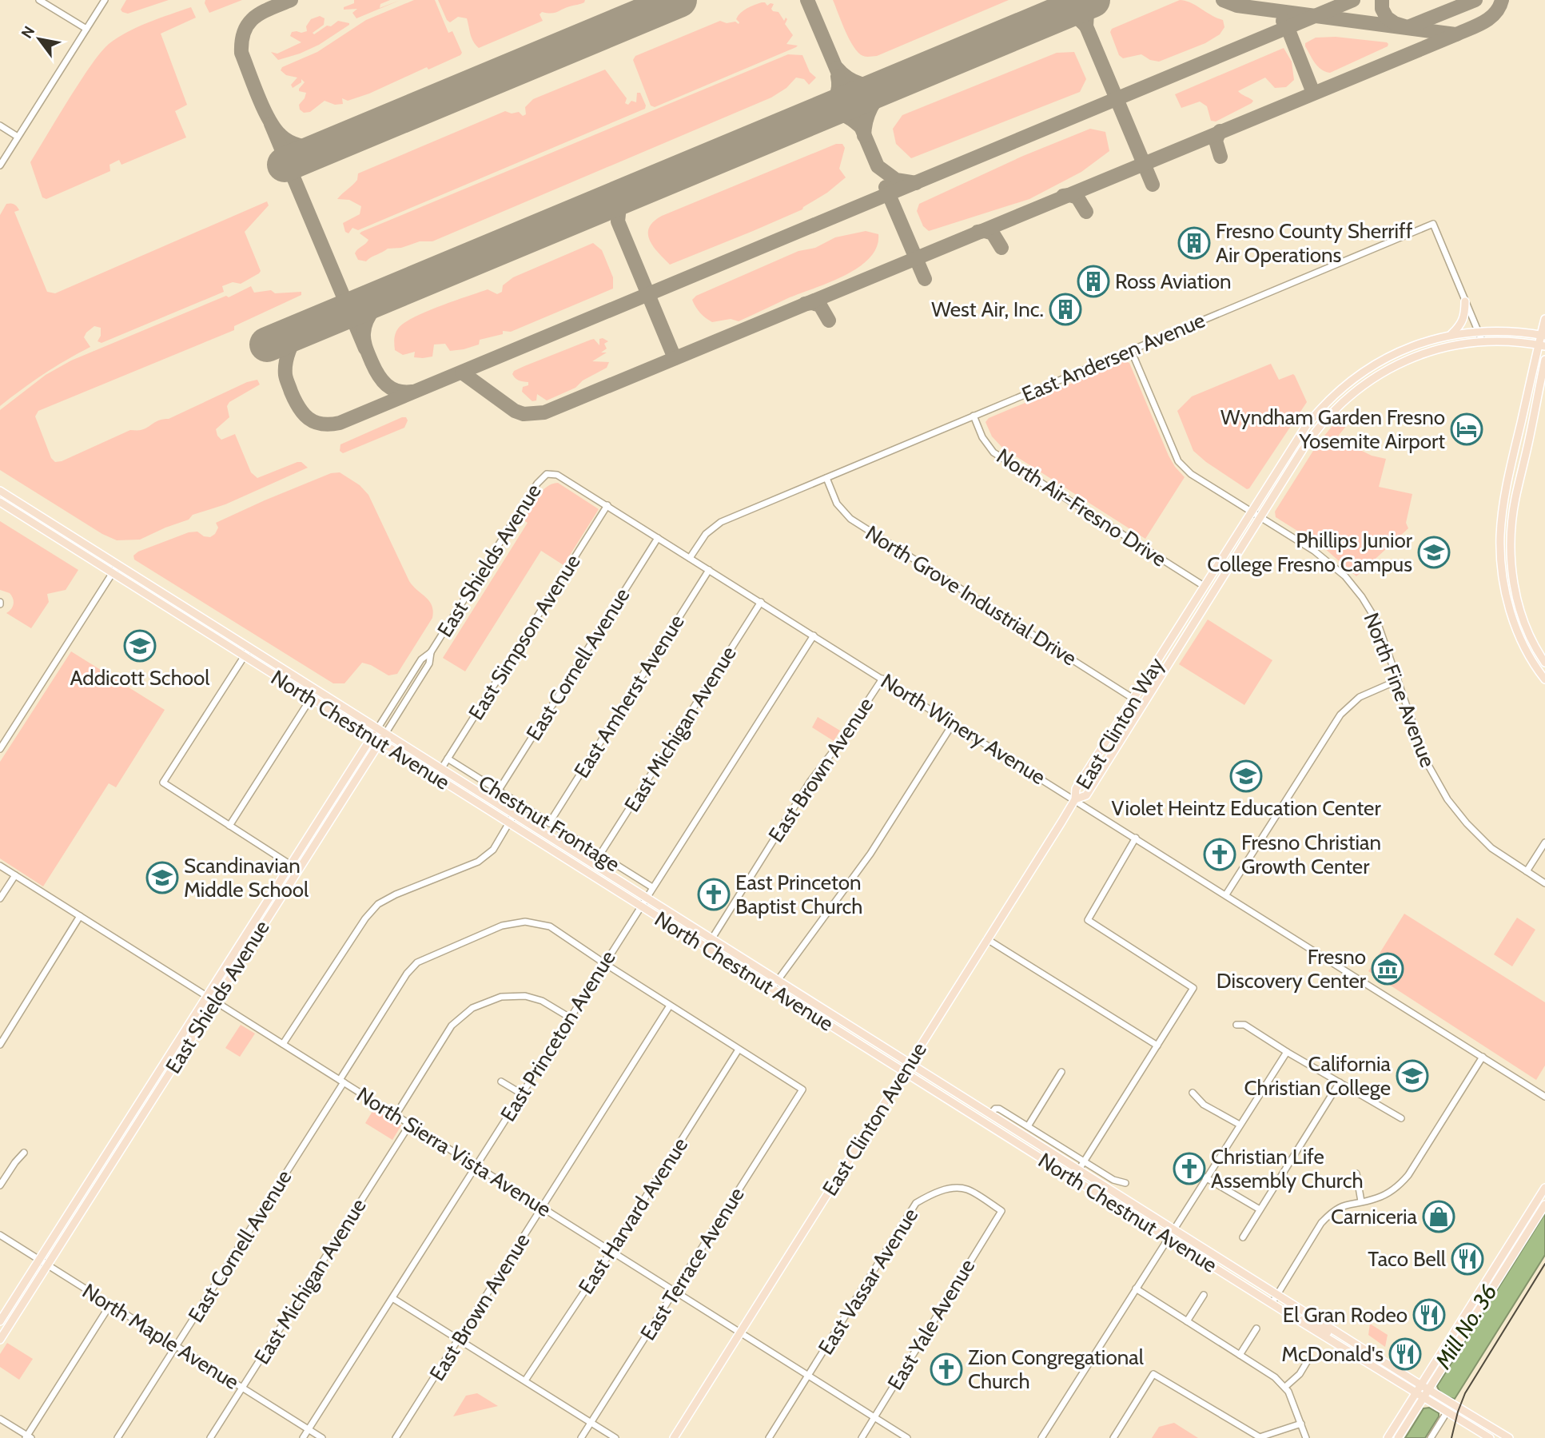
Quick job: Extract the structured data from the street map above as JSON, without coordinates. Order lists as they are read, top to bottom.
{
  "streets": {
    "main road": [
      "East Shields Avenue",
      "East Clinton Way",
      "North Chestnut Avenue",
      "East Clinton Avenue"
    ],
    "street": [
      "East Andersen Avenue",
      "North Air-Fresno Drive",
      "North Grove Industrial Drive",
      "East Simpson Avenue",
      "East Cornell Avenue",
      "North Fine Avenue",
      "East Amherst Avenue",
      "East Michigan Avenue",
      "North Winery Avenue",
      "East Brown Avenue",
      "Chestnut Frontage",
      "East Princeton Avenue",
      "North Sierra Vista Avenue",
      "East Harvard Avenue",
      "East Terrace Avenue",
      "East Vassar Avenue",
      "East Yale Avenue",
      "North Maple Avenue"
    ]
  },
  "crossings": [
    ["East Andersen Avenue", "North Air-Fresno Drive"],
    ["East Andersen Avenue", "North Grove Industrial Drive"],
    ["East Andersen Avenue", "North Fine Avenue"],
    ["East Andersen Avenue", "East Clinton Way"],
    ["East Andersen Avenue", "North Winery Avenue"],
    ["North Air-Fresno Drive", "East Clinton Way"],
    ["East Shields Avenue", "North Winery Avenue"],
    ["East Shields Avenue", "North Chestnut Avenue"],
    ["East Shields Avenue", "North Sierra Vista Avenue"],
    ["East Shields Avenue", "North Maple Avenue"],
    ["North Grove Industrial Drive", "East Clinton Way"],
    ["East Simpson Avenue", "North Winery Avenue"],
    ["East Simpson Avenue", "North Chestnut Avenue"],
    ["East Simpson Avenue", "Chestnut Frontage"],
    ["East Cornell Avenue", "North Winery Avenue"],
    ["East Cornell Avenue", "East Brown Avenue"],
    ["East Cornell Avenue", "Chestnut Frontage"],
    ["East Cornell Avenue", "East Princeton Avenue"],
    ["East Cornell Avenue", "North Sierra Vista Avenue"],
    ["East Cornell Avenue", "East Harvard Avenue"],
    ["East Cornell Avenue", "East Terrace Avenue"],
    ["East Cornell Avenue", "North Maple Avenue"],
    ["North Fine Avenue", "East Clinton Way"],
    ["East Amherst Avenue", "North Winery Avenue"],
    ["East Amherst Avenue", "Chestnut Frontage"],
    ["East Clinton Way", "North Winery Avenue"],
    ["East Clinton Way", "East Clinton Avenue"],
    ["East Michigan Avenue", "North Winery Avenue"],
    ["East Michigan Avenue", "Chestnut Frontage"],
    ["East Michigan Avenue", "North Sierra Vista Avenue"],
    ["East Michigan Avenue", "North Maple Avenue"],
    ["North Winery Avenue", "East Brown Avenue"],
    ["North Winery Avenue", "East Princeton Avenue"],
    ["North Winery Avenue", "East Clinton Avenue"],
    ["North Chestnut Avenue", "East Brown Avenue"],
    ["North Chestnut Avenue", "East Princeton Avenue"],
    ["North Chestnut Avenue", "East Clinton Avenue"],
    ["East Brown Avenue", "North Sierra Vista Avenue"],
    ["Chestnut Frontage", "East Princeton Avenue"],
    ["East Princeton Avenue", "North Sierra Vista Avenue"],
    ["East Princeton Avenue", "North Maple Avenue"],
    ["East Clinton Avenue", "North Sierra Vista Avenue"],
    ["North Sierra Vista Avenue", "East Harvard Avenue"],
    ["North Sierra Vista Avenue", "East Terrace Avenue"],
    ["North Sierra Vista Avenue", "East Vassar Avenue"],
    ["North Sierra Vista Avenue", "East Yale Avenue"],
    ["East Vassar Avenue", "East Yale Avenue"]
  ],
  "water": ["Mill No. 36"],
  "places": {
    "building": ["Fresno County Sherriff Air Operations", "Ross Aviation", "West Air, Inc."],
    "hotel": ["Wyndham Garden Fresno Yosemite Airport"],
    "school or university": [
      "Phillips Junior College Fresno Campus",
      "Addicott School",
      "Violet Heintz Education Center",
      "Scandinavian Middle School",
      "California Christian College"
    ],
    "church": [
      "Fresno Christian Growth Center",
      "East Princeton Baptist Church",
      "Christian Life Assembly Church",
      "Zion Congregational Church"
    ],
    "museum": ["Fresno Discovery Center"],
    "shop": ["Carniceria"],
    "restaurant": ["Taco Bell", "El Gran Rodeo", "McDonald's"]
  },
  "north": "top left"
}
